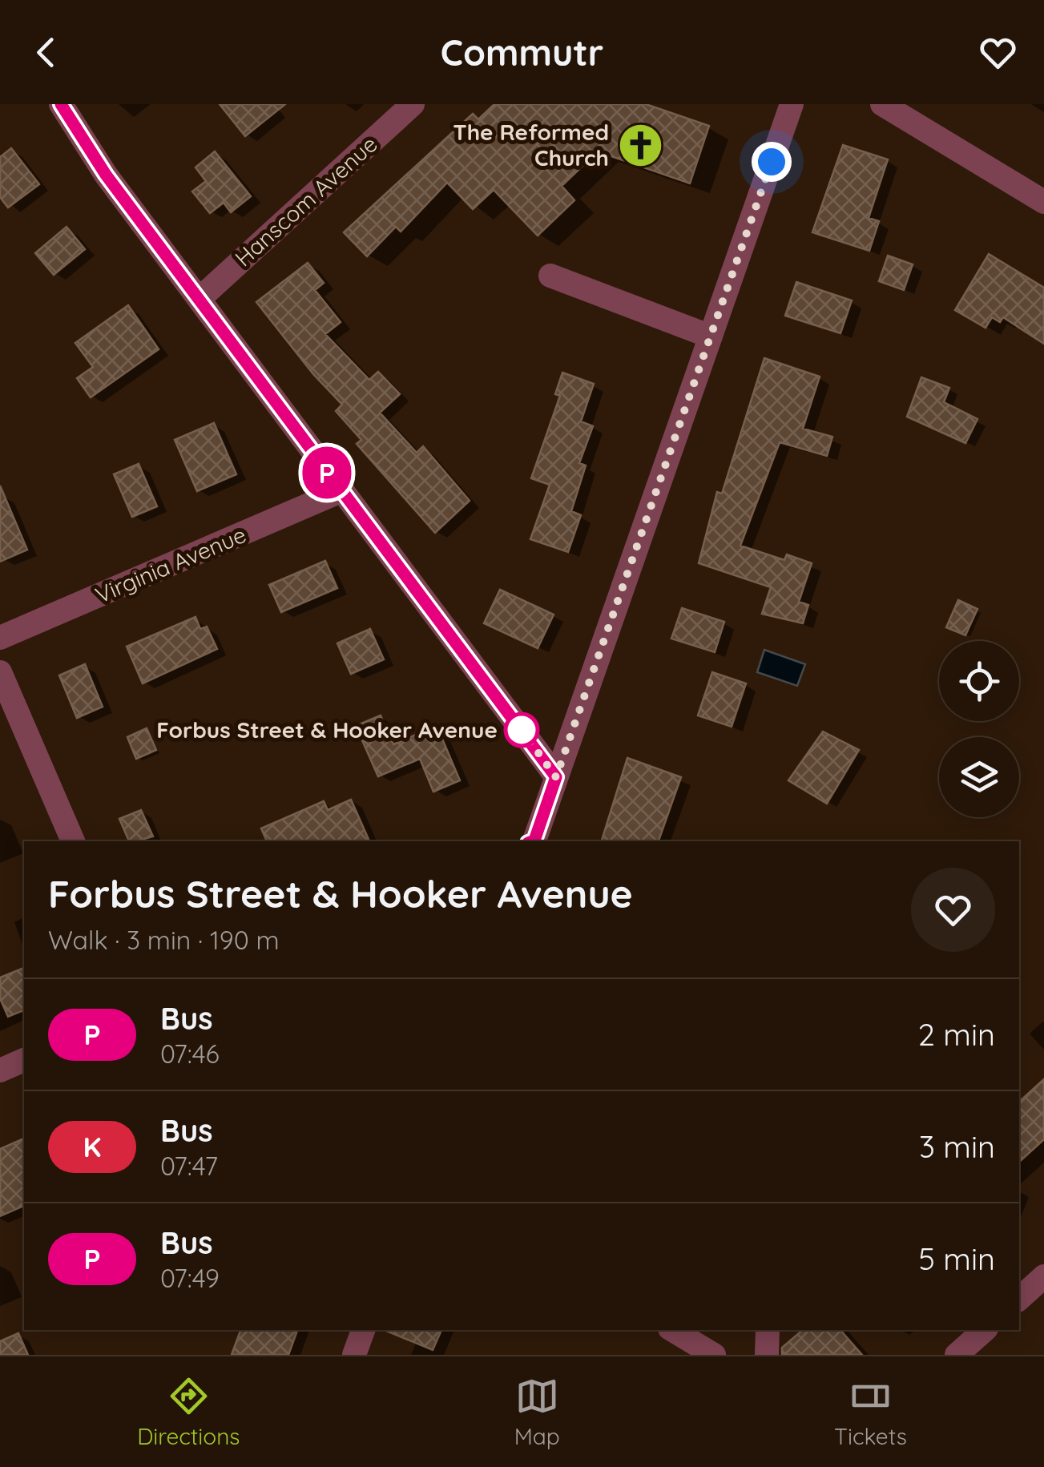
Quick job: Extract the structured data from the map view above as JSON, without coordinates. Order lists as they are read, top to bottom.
{
  "streets": {
    "street": ["Hanscom Avenue", "Virginia Avenue"]
  },
  "places": {
    "church": ["The Reformed Church"],
    "other": ["Forbus Street & Hooker Avenue"]
  },
  "lines": ["bus line P"],
  "page": {
    "header": "Commutr",
    "on_map": "P",
    "heading": ["Forbus Street & Hooker Avenue", "Walk · 3 min · 190 m"],
    "list": [
      {
        "mark": "P",
        "name": "Bus",
        "note": "07:46",
        "value": "2 min"
      },
      {
        "mark": "K",
        "name": "Bus",
        "note": "07:47",
        "value": "3 min"
      },
      {
        "mark": "P",
        "name": "Bus",
        "note": "07:49",
        "value": "5 min"
      }
    ],
    "tabs": ["Directions", "Map", "Tickets"]
  }
}
